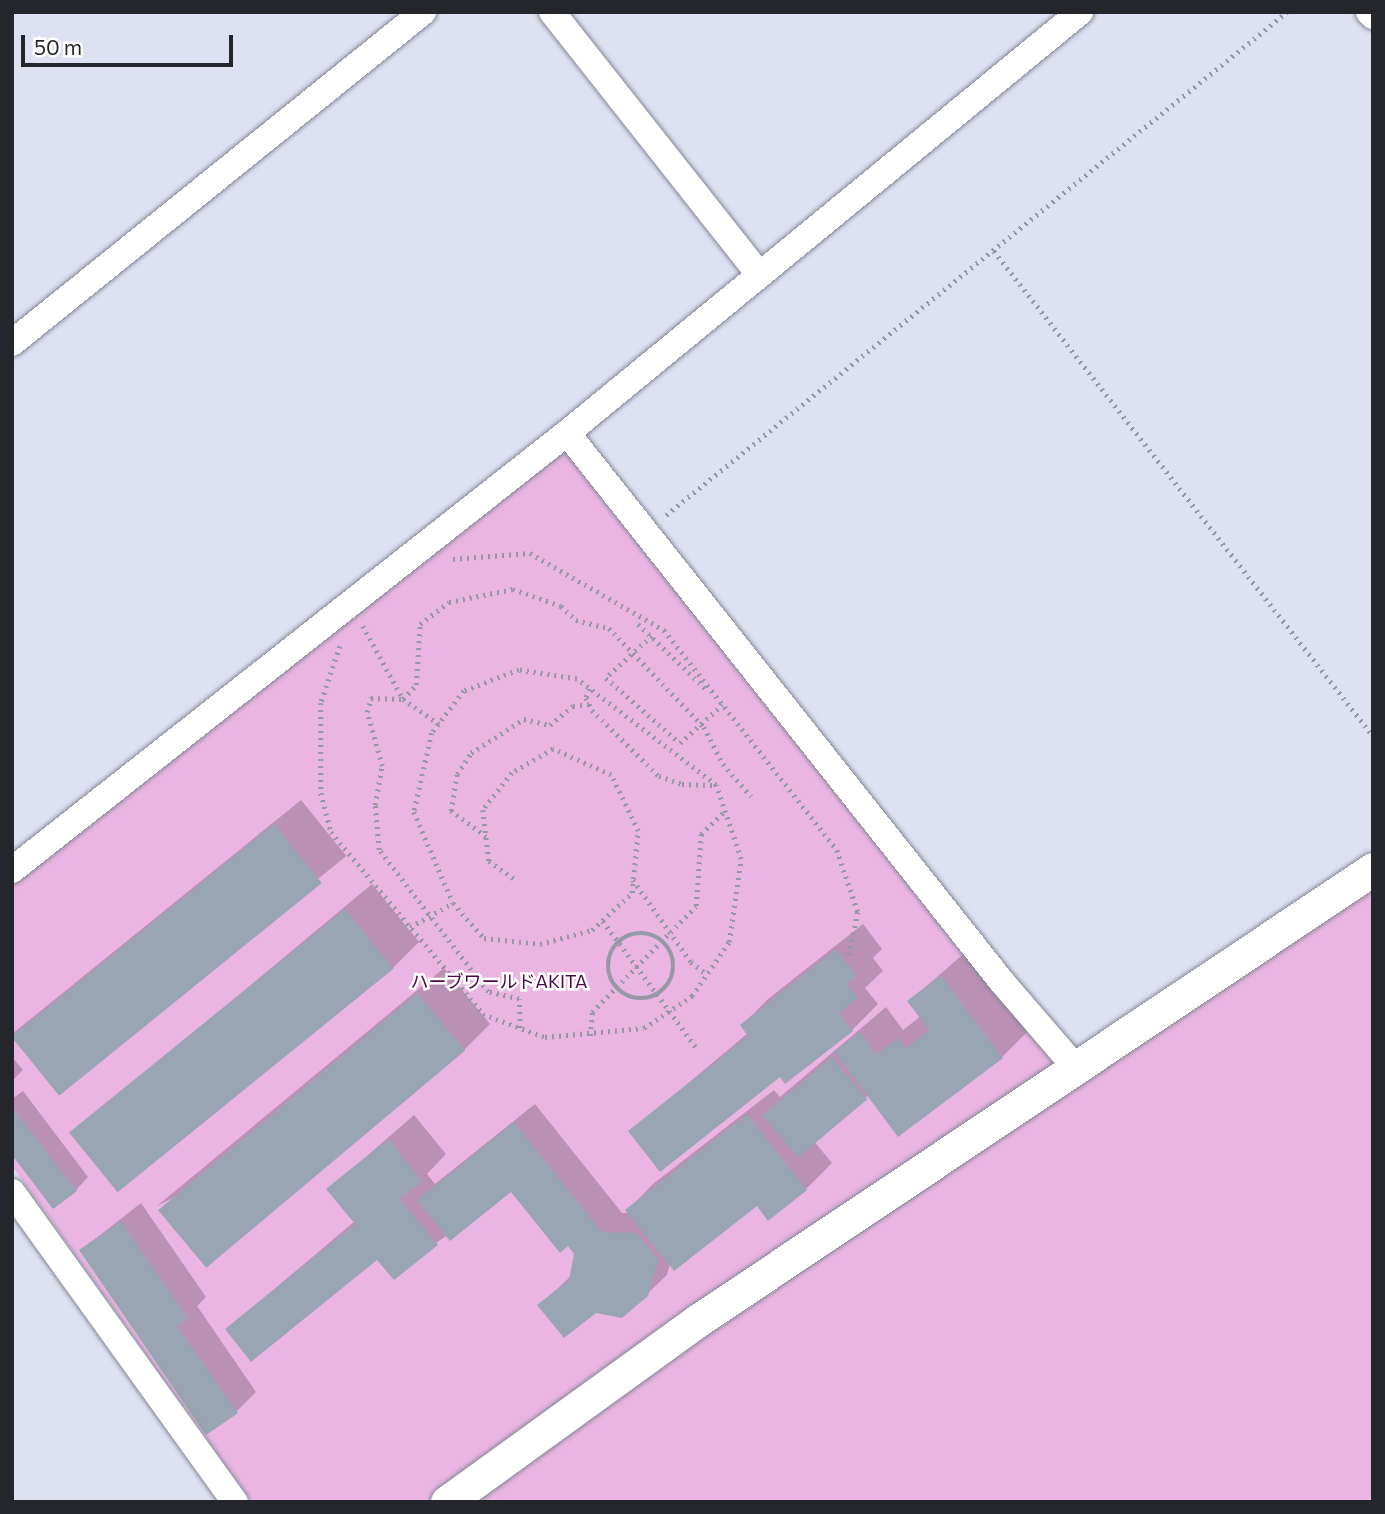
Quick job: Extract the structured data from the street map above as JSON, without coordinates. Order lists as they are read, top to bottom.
{
  "parks": ["ハーブワールドAKITA"],
  "scale_bar": "50 m"
}
